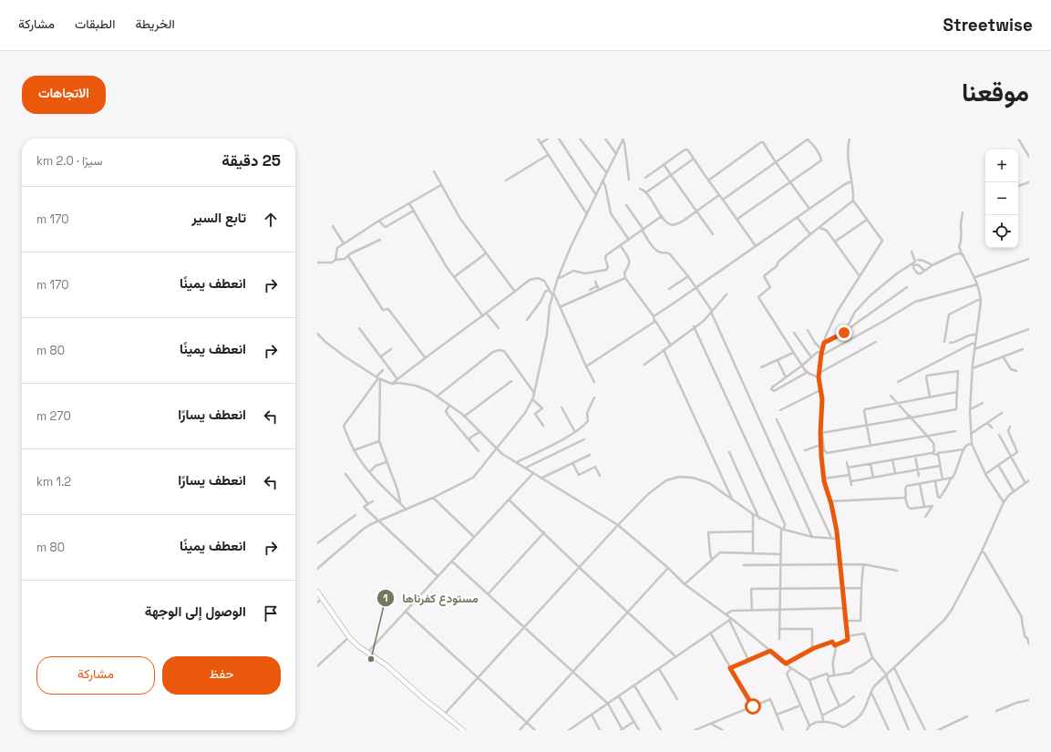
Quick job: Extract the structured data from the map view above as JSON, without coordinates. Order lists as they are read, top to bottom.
{
  "places": ["مستودع كفرناها"],
  "page": {
    "header": "Streetwise",
    "nav": ["الخريطة", "الطبقات", "مشاركة"],
    "title": "موقعنا",
    "buttons": [
      "الاتجاهات",
      ["حفظ", "مشاركة"]
    ],
    "heading": ["25 دقيقة", "سيرًا · 2.0 km"],
    "map_buttons": ["+", "−"],
    "list": [
      ["تابع السير", "170 m"],
      ["انعطف يمينًا", "170 m"],
      ["انعطف يمينًا", "80 m"],
      ["انعطف يسارًا", "270 m"],
      ["انعطف يسارًا", "1.2 km"],
      ["انعطف يمينًا", "80 m"],
      "الوصول إلى الوجهة"
    ]
  }
}
